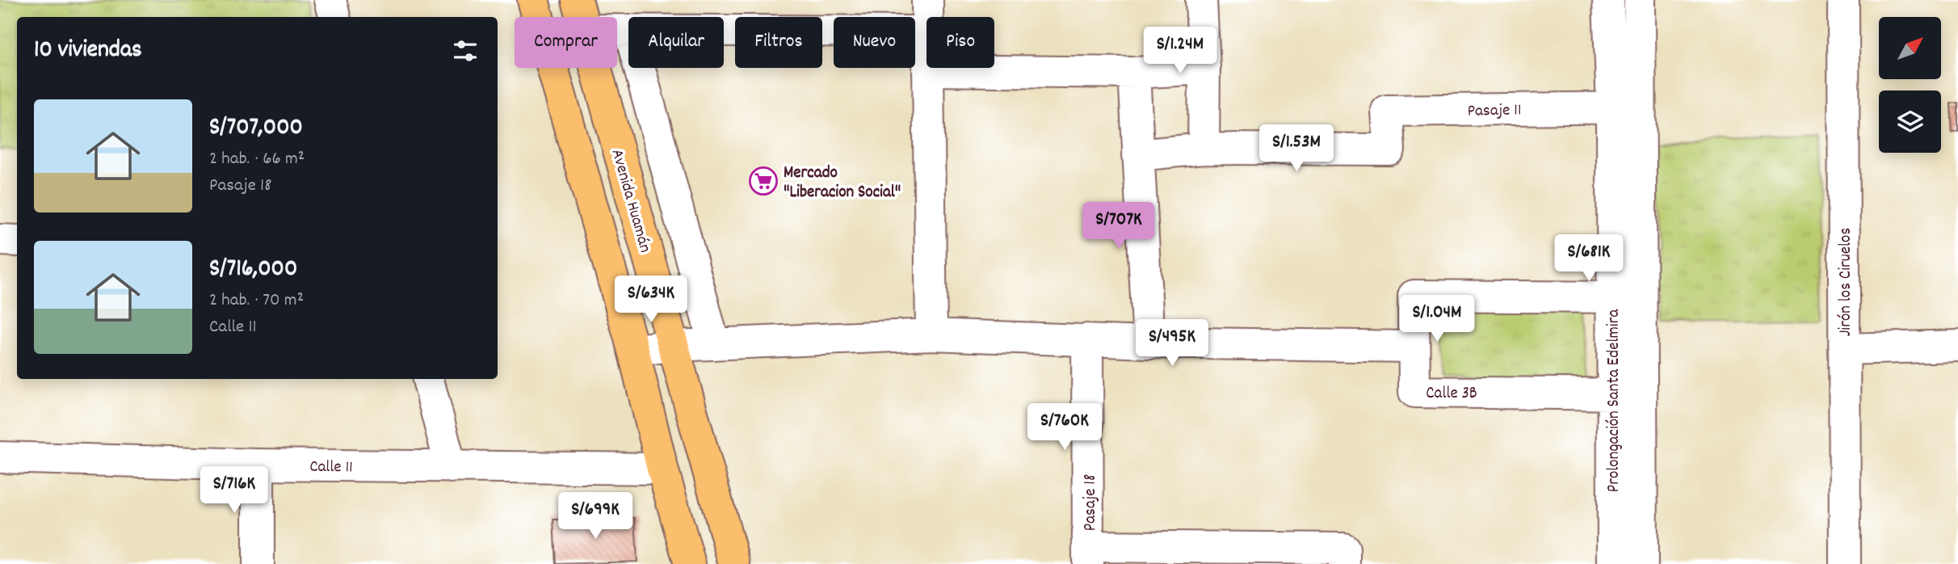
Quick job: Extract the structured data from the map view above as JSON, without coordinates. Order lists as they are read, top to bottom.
{
  "streets": {
    "main road": ["Avenida Huamán"],
    "street": [
      "Pasaje 11",
      "Jirón los Ciruelos",
      "Calle 3B",
      "Prolongación Santa Edelmira",
      "Calle 11",
      "Pasaje 18"
    ]
  },
  "crossings": [
    ["Pasaje 11", "Prolongación Santa Edelmira"],
    ["Calle 3B", "Prolongación Santa Edelmira"]
  ],
  "places": {
    "supermarket": ["Mercado \"Liberacion Social\""]
  },
  "north": "top right",
  "page": {
    "chip": [
      "Comprar",
      "Alquilar",
      "Filtros",
      "Nuevo",
      "Piso"
    ],
    "heading": "10 viviendas",
    "price": [
      "S/1.24M",
      "S/1.53M",
      "S/707K",
      "S/681K",
      "S/634K",
      "S/1.04M",
      "S/495K",
      "S/760K",
      "S/716K",
      "S/699K"
    ],
    "list": [
      {
        "name": "S/707,000",
        "note": "2 hab. · 66 m² · Pasaje 18"
      },
      {
        "name": "S/716,000",
        "note": "2 hab. · 70 m² · Calle 11"
      }
    ]
  }
}
